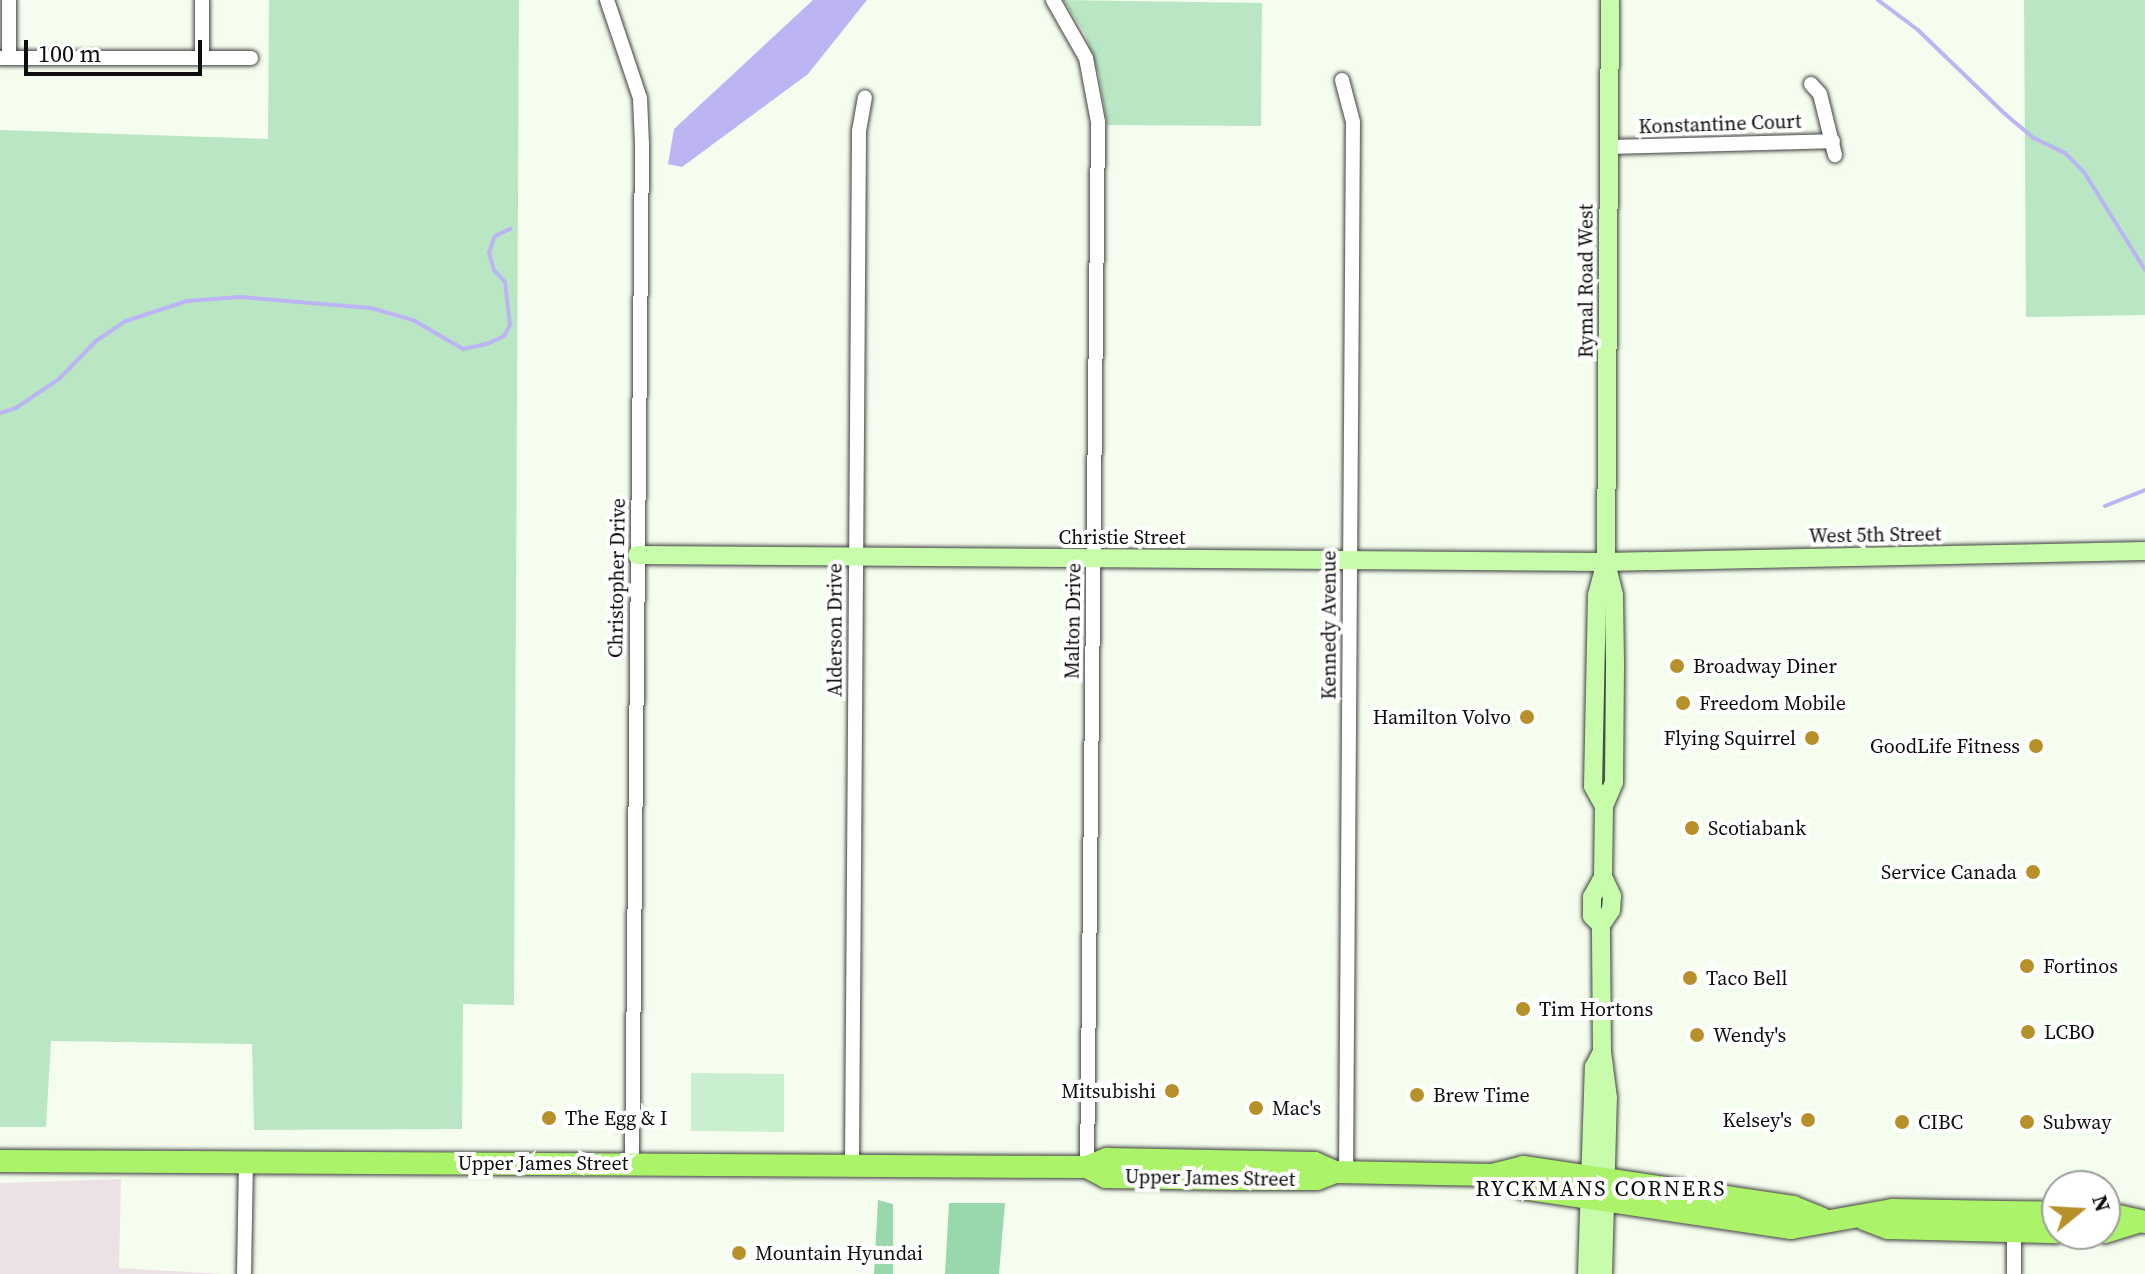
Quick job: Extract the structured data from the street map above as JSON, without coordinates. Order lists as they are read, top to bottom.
{
  "streets": {
    "main road": ["Upper James Street"],
    "street": [
      "Konstantine Court",
      "Rymal Road West",
      "West 5th Street",
      "Christie Street",
      "Christopher Drive",
      "Malton Drive",
      "Kennedy Avenue",
      "Alderson Drive"
    ]
  },
  "crossings": [
    ["Konstantine Court", "Rymal Road West"],
    ["Rymal Road West", "West 5th Street"],
    ["Rymal Road West", "Christie Street"],
    ["Rymal Road West", "Upper James Street"],
    ["West 5th Street", "Christie Street"],
    ["Christie Street", "Christopher Drive"],
    ["Christie Street", "Malton Drive"],
    ["Christie Street", "Kennedy Avenue"],
    ["Christie Street", "Alderson Drive"],
    ["Christopher Drive", "Upper James Street"],
    ["Malton Drive", "Upper James Street"],
    ["Kennedy Avenue", "Upper James Street"],
    ["Alderson Drive", "Upper James Street"]
  ],
  "districts": ["RYCKMANS CORNERS"],
  "places": [
    "Broadway Diner",
    "Freedom Mobile",
    "Hamilton Volvo",
    "Flying Squirrel",
    "GoodLife Fitness",
    "Scotiabank",
    "Service Canada",
    "Fortinos",
    "Taco Bell",
    "Tim Hortons",
    "LCBO",
    "Wendy's",
    "Mitsubishi",
    "Brew Time",
    "Mac's",
    "The Egg & I",
    "Kelsey's",
    "CIBC",
    "Subway",
    "Mountain Hyundai"
  ],
  "scale_bar": "100 m",
  "north": "right"
}
